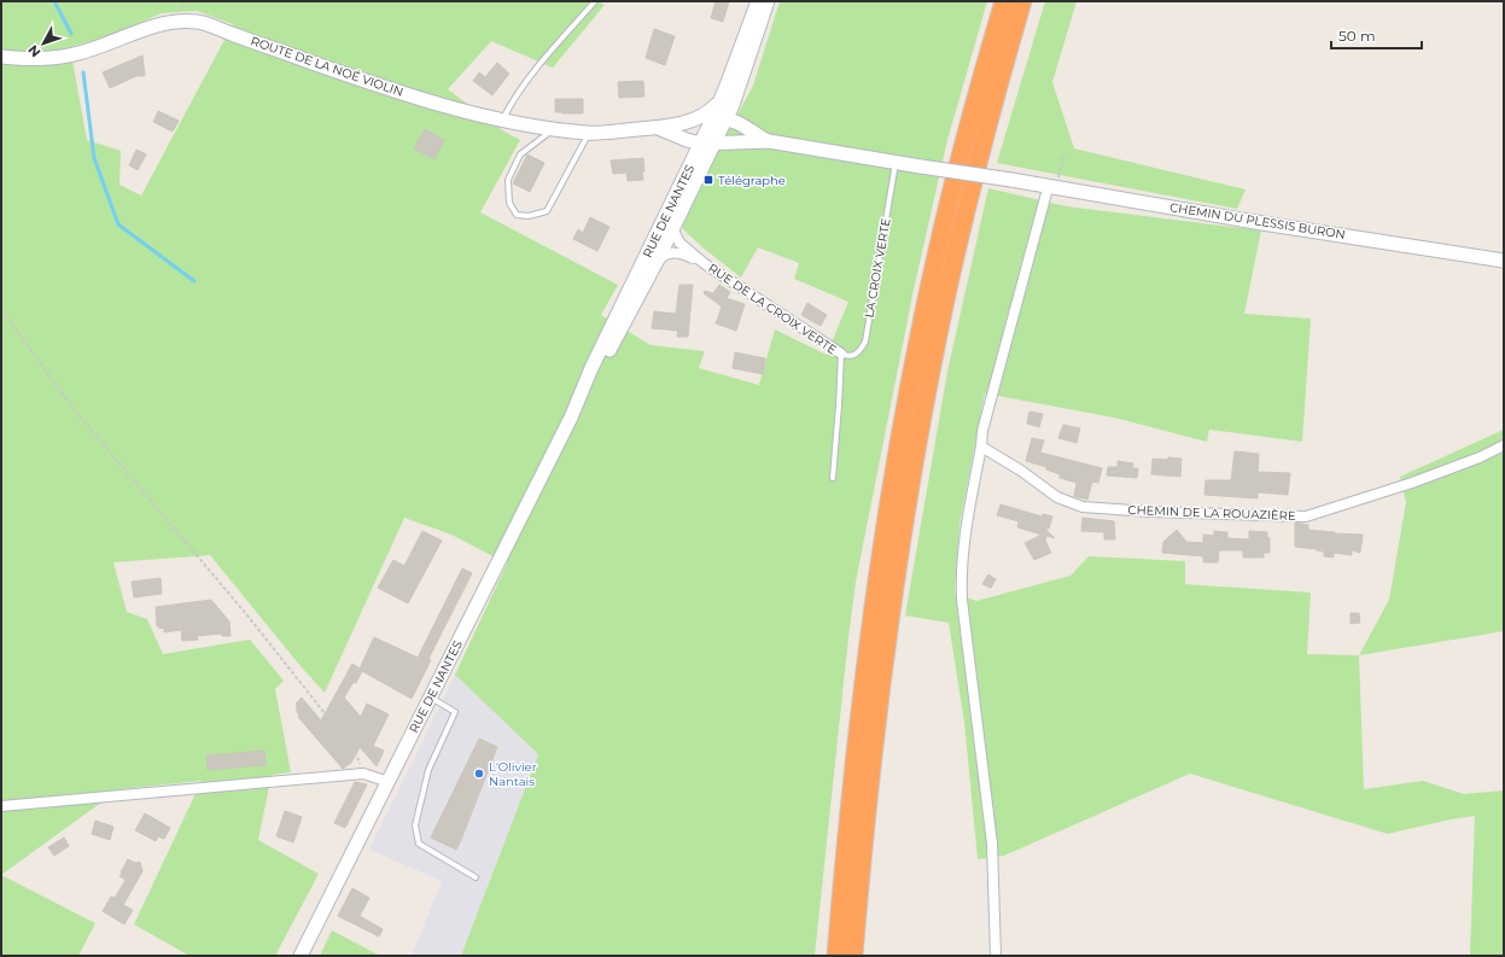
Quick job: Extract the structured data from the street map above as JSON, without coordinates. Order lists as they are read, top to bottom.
{
  "streets": {
    "street": [
      "ROUTE DE LA NOÉ VIOLIN",
      "RUE DE NANTES",
      "CHEMIN DU PLESSIS BURON",
      "RUE DE LA CROIX VERTE",
      "CHEMIN DE LA ROUAZIÈRE"
    ],
    "lane": ["LA CROIX VERTE"]
  },
  "crossings": [
    ["CHEMIN DU PLESSIS BURON", "LA CROIX VERTE"],
    ["LA CROIX VERTE", "RUE DE LA CROIX VERTE"]
  ],
  "places": {
    "transit": ["Télégraphe"],
    "other": ["L'Olivier Nantais"]
  },
  "scale_bar": "50 m",
  "north": "bottom left"
}
